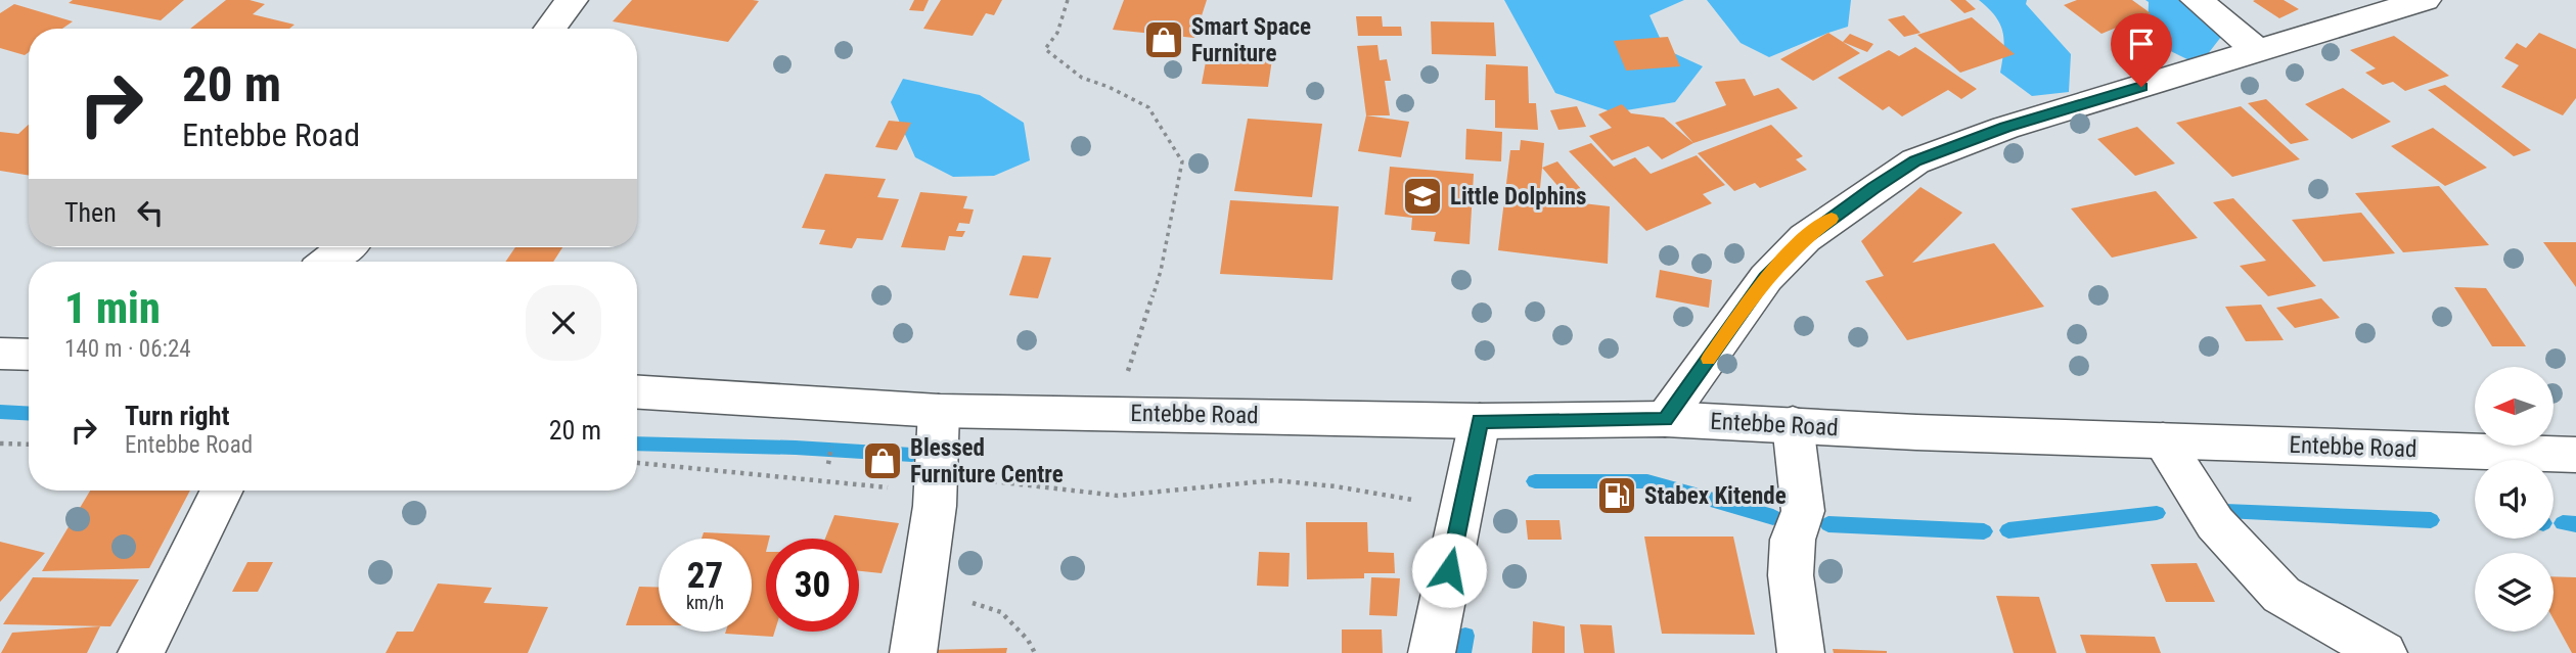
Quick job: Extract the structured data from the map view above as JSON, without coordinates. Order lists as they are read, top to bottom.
{
  "streets": {
    "street": ["Entebbe Road"]
  },
  "places": {
    "shop": ["Smart Space Furniture", "Blessed Furniture Centre"],
    "school or university": ["Little Dolphins"],
    "fuel station": ["Stabex Kitende"]
  },
  "north": "left",
  "page": {
    "turn": ["20 m", "Entebbe Road"],
    "then": "Then",
    "heading": ["1 min", "140 m · 06:24"],
    "list": [
      {
        "name": "Turn right",
        "note": "Entebbe Road",
        "value": "20 m"
      }
    ],
    "speed": "27 km/h",
    "limit": "30"
  }
}
